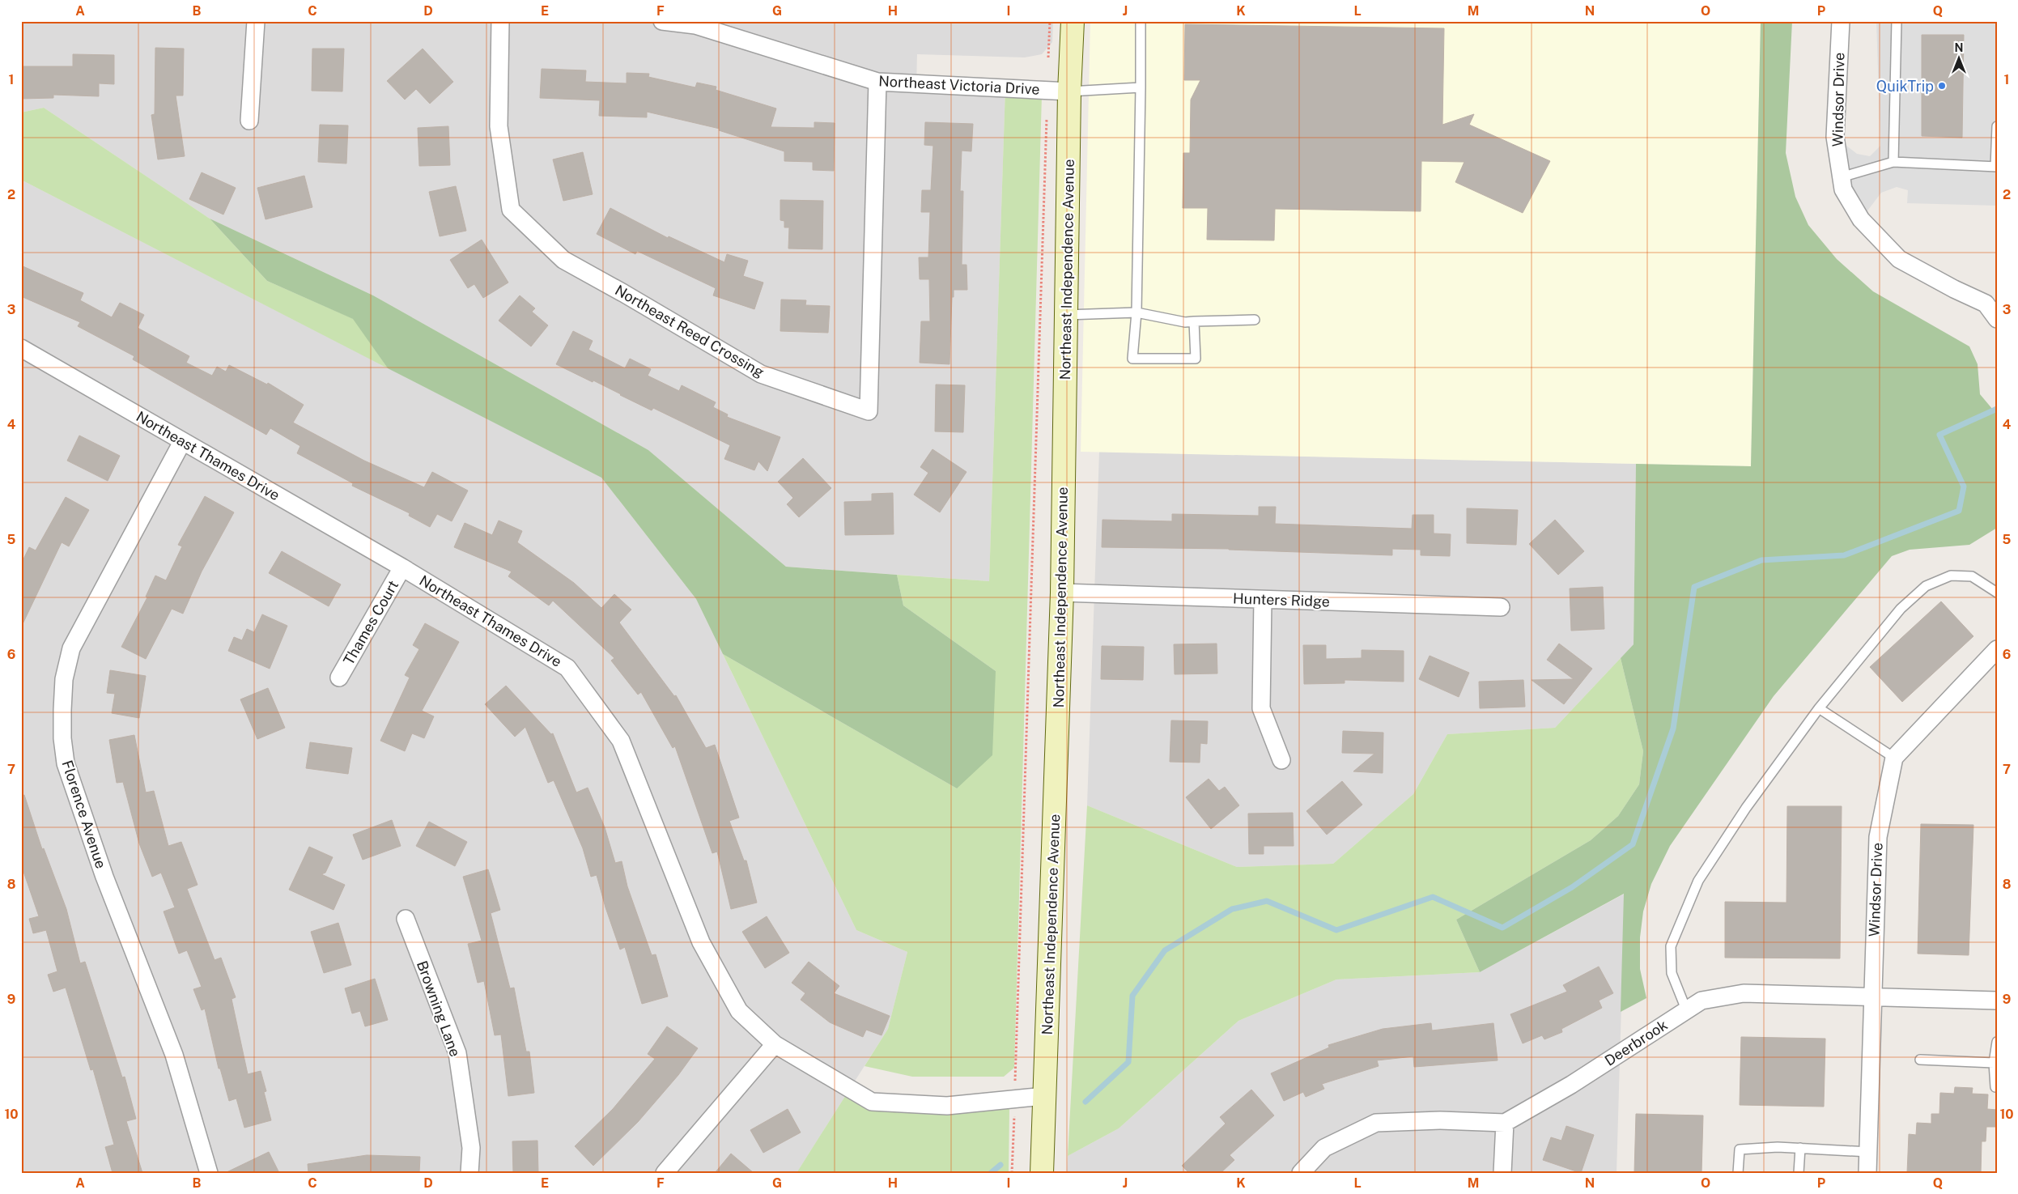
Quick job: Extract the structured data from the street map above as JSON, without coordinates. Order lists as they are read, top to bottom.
{
  "streets": {
    "street": [
      "Northeast Victoria Drive",
      "Windsor Drive",
      "Northeast Independence Avenue",
      "Northeast Reed Crossing",
      "Northeast Thames Drive",
      "Hunters Ridge",
      "Thames Court",
      "Florence Avenue",
      "Browning Lane",
      "Deerbrook"
    ]
  },
  "crossings": [
    ["Northeast Victoria Drive", "Northeast Independence Avenue"],
    ["Northeast Victoria Drive", "Northeast Reed Crossing"],
    ["Windsor Drive", "Deerbrook"],
    ["Northeast Independence Avenue", "Northeast Thames Drive"],
    ["Northeast Independence Avenue", "Hunters Ridge"],
    ["Northeast Thames Drive", "Thames Court"],
    ["Northeast Thames Drive", "Florence Avenue"]
  ],
  "places": ["QuikTrip"],
  "north": "top",
  "grid": {
    "columns": [
      "A",
      "B",
      "C",
      "D",
      "E",
      "F",
      "G",
      "H",
      "I",
      "J",
      "K",
      "L",
      "M",
      "N",
      "O",
      "P",
      "Q"
    ],
    "rows": [
      "1",
      "2",
      "3",
      "4",
      "5",
      "6",
      "7",
      "8",
      "9",
      "10"
    ]
  }
}
